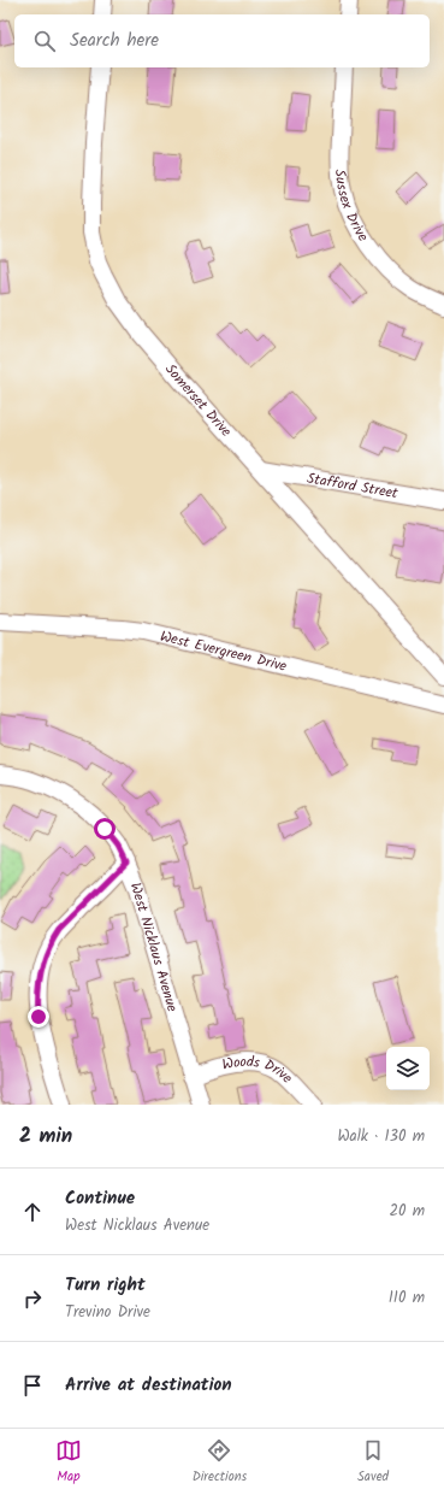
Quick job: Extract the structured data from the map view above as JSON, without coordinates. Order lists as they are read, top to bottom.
{
  "streets": {
    "street": [
      "Sussex Drive",
      "Somerset Drive",
      "Stafford Street",
      "West Evergreen Drive",
      "West Nicklaus Avenue",
      "Woods Drive"
    ]
  },
  "crossings": [
    ["Somerset Drive", "Stafford Street"],
    ["West Nicklaus Avenue", "Woods Drive"]
  ],
  "page": {
    "search": "Search here",
    "heading": ["2 min", "Walk · 130 m"],
    "list": [
      ["Continue", "West Nicklaus Avenue", "20 m"],
      ["Turn right", "Trevino Drive", "110 m"],
      "Arrive at destination"
    ],
    "nav": ["Map", "Directions", "Saved"]
  }
}
